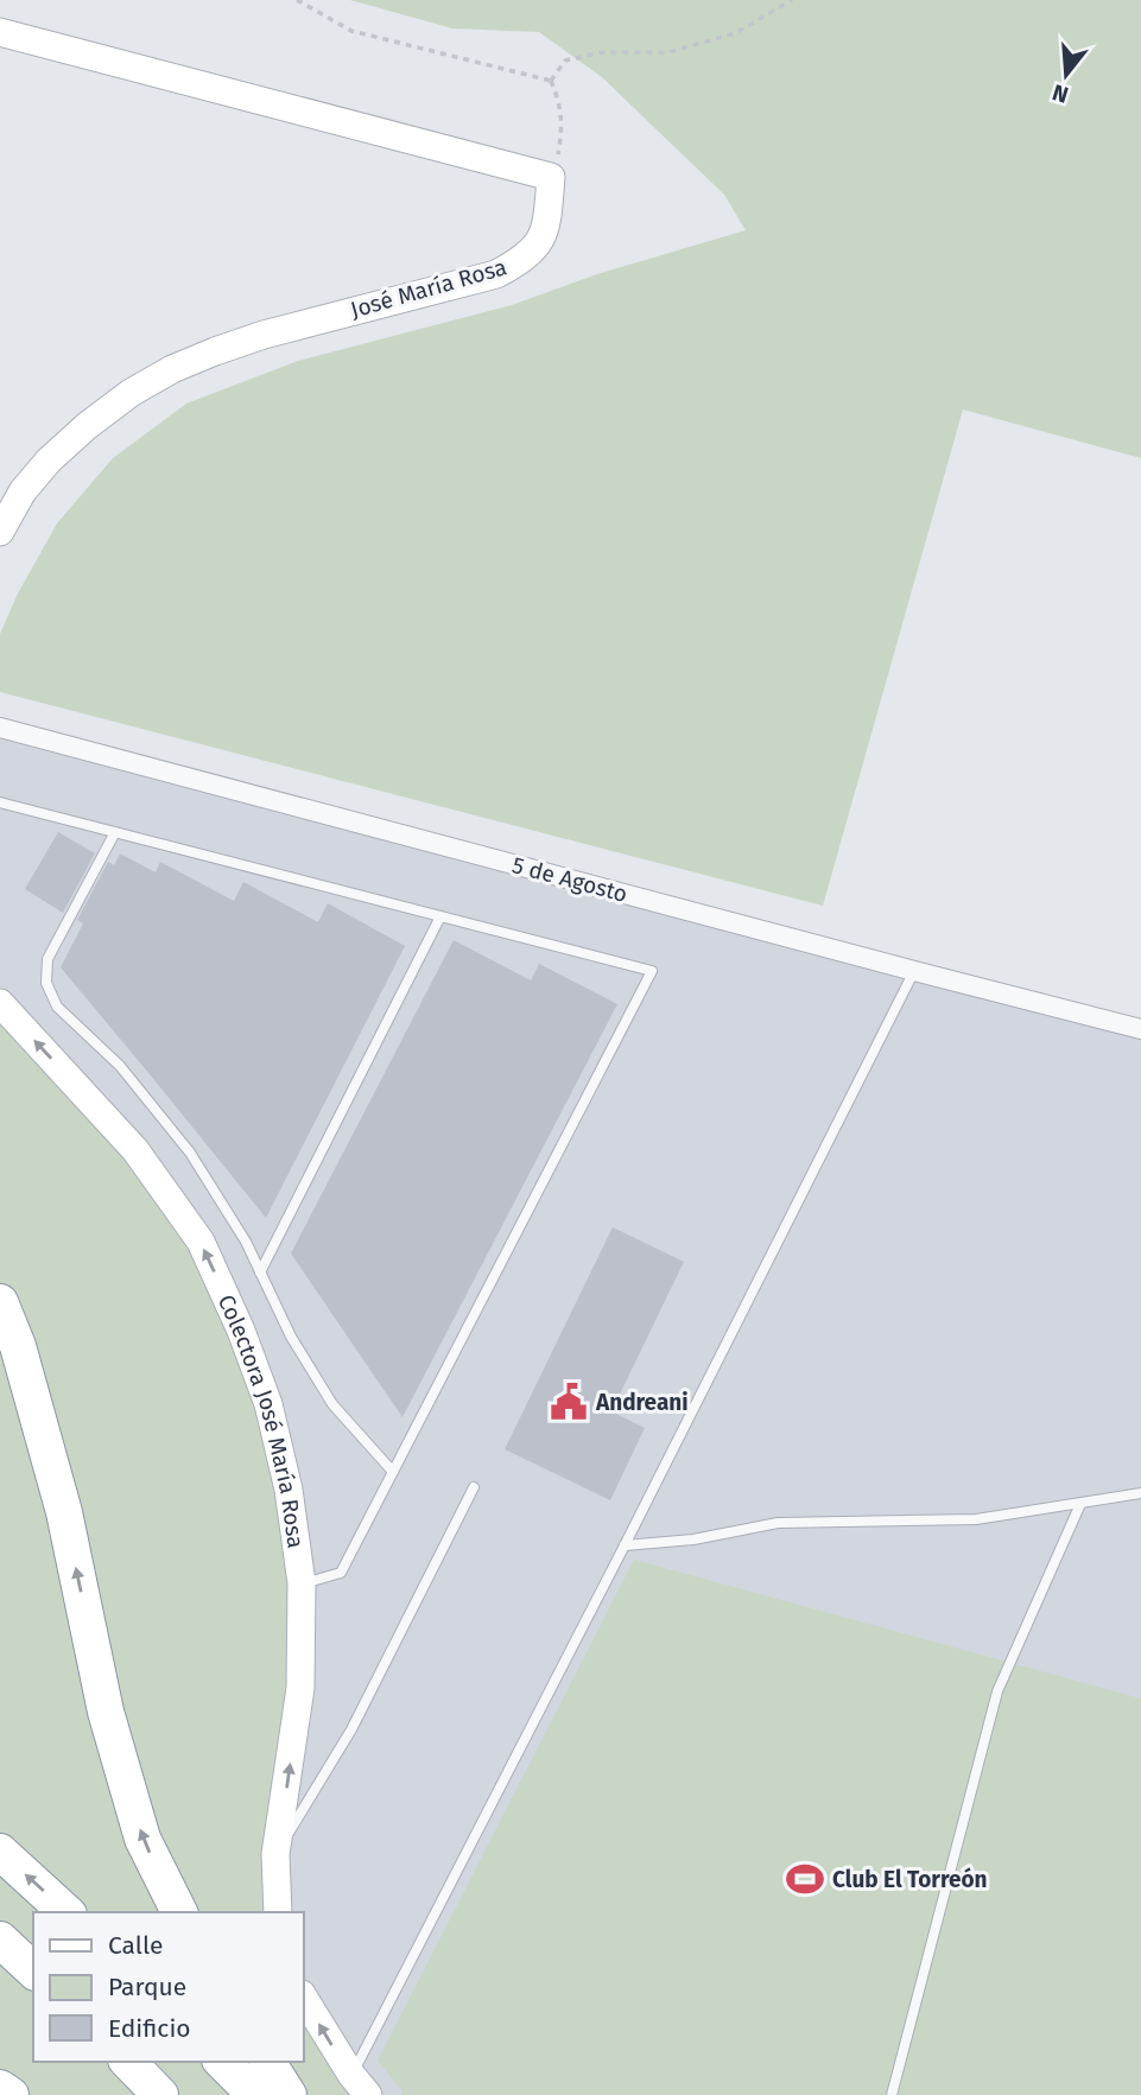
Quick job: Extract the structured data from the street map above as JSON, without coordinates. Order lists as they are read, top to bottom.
{
  "streets": {
    "main road": ["José María Rosa", "Colectora José María Rosa"],
    "street": ["5 de Agosto"]
  },
  "one_way": ["Colectora José María Rosa"],
  "places": {
    "public building": ["Andreani"],
    "sports": ["Club El Torreón"]
  },
  "legend": ["Calle", "Parque", "Edificio"],
  "north": "bottom"
}
